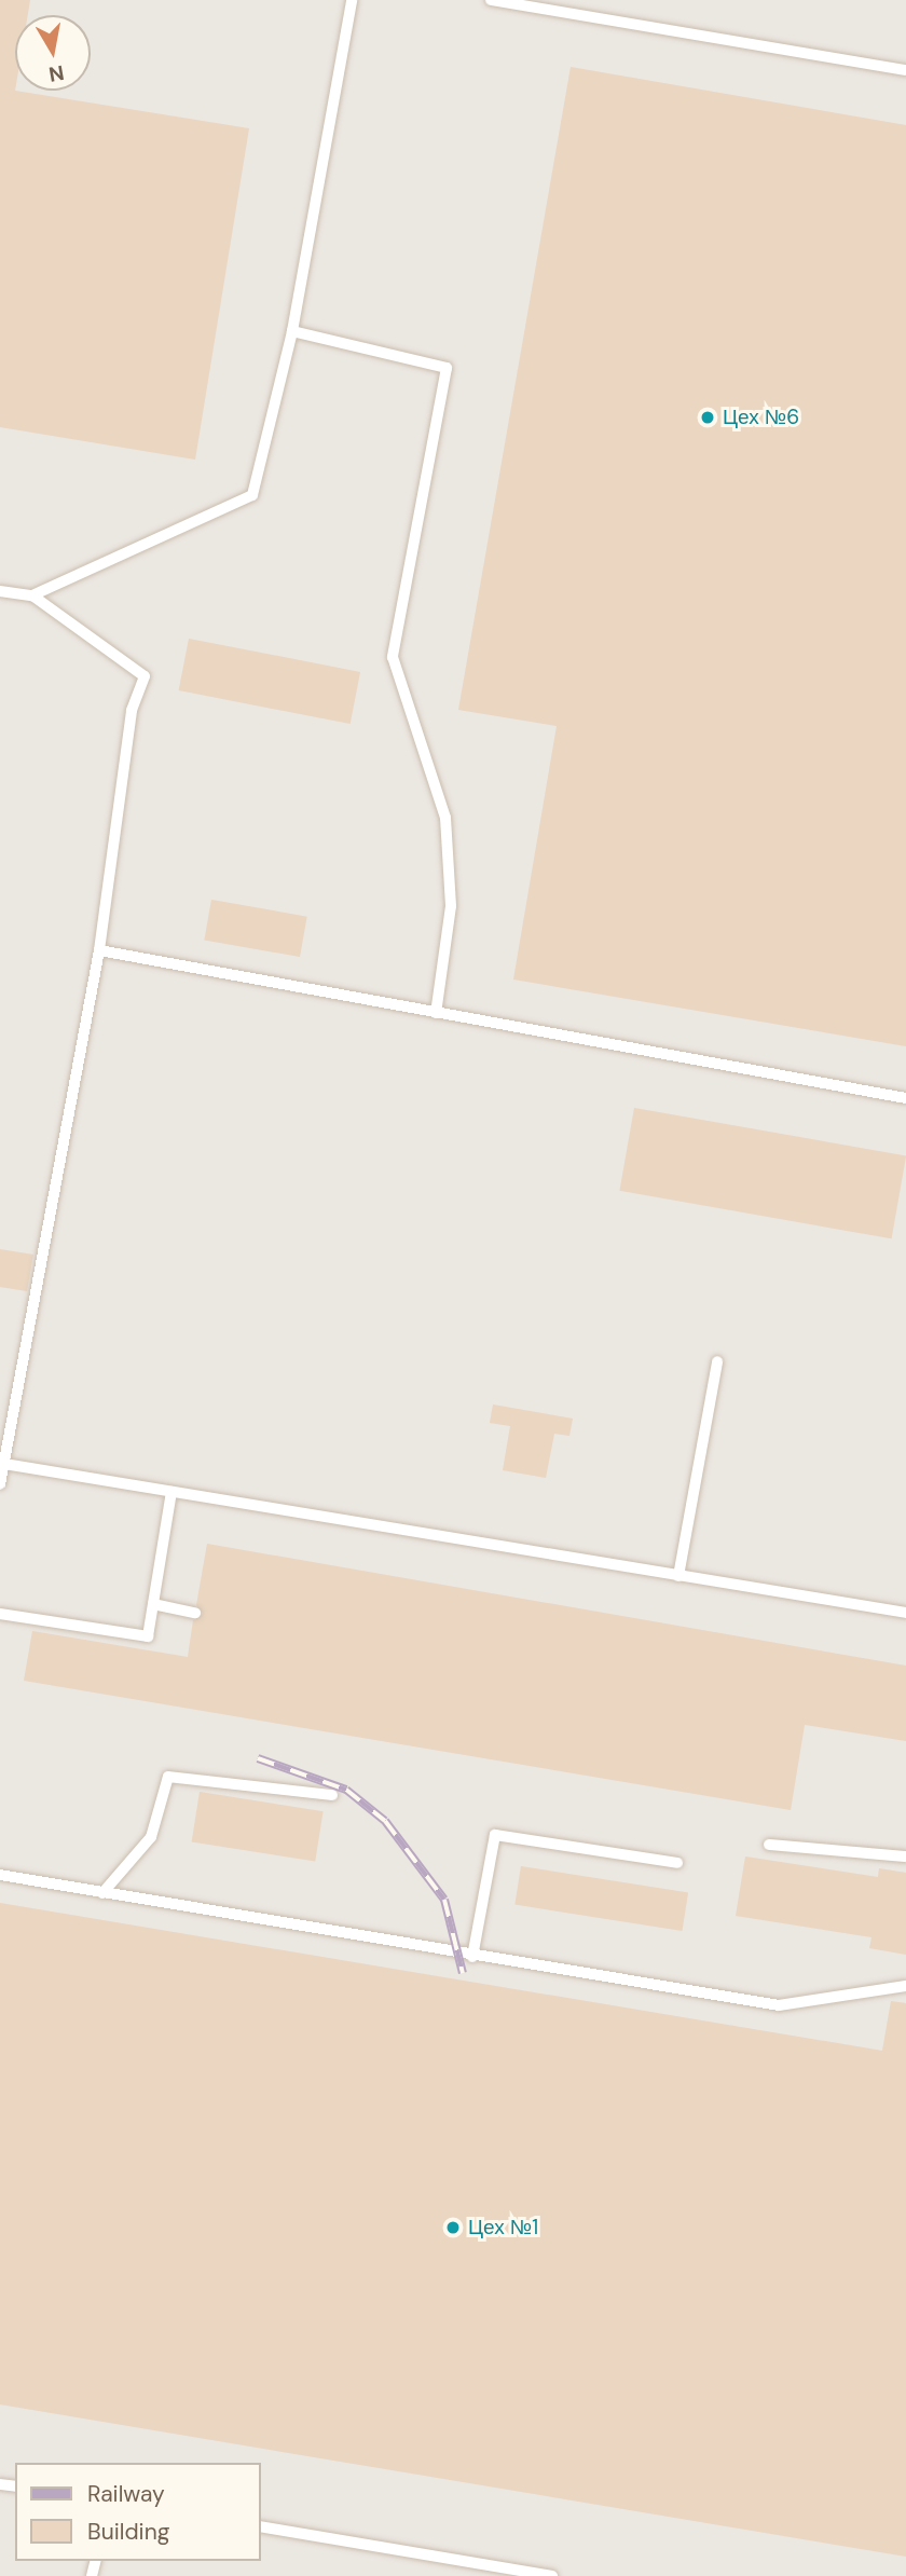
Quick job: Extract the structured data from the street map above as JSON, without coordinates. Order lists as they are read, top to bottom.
{
  "places": ["Цех №6", "Цех №1"],
  "legend": ["Railway", "Building"],
  "north": "bottom"
}
